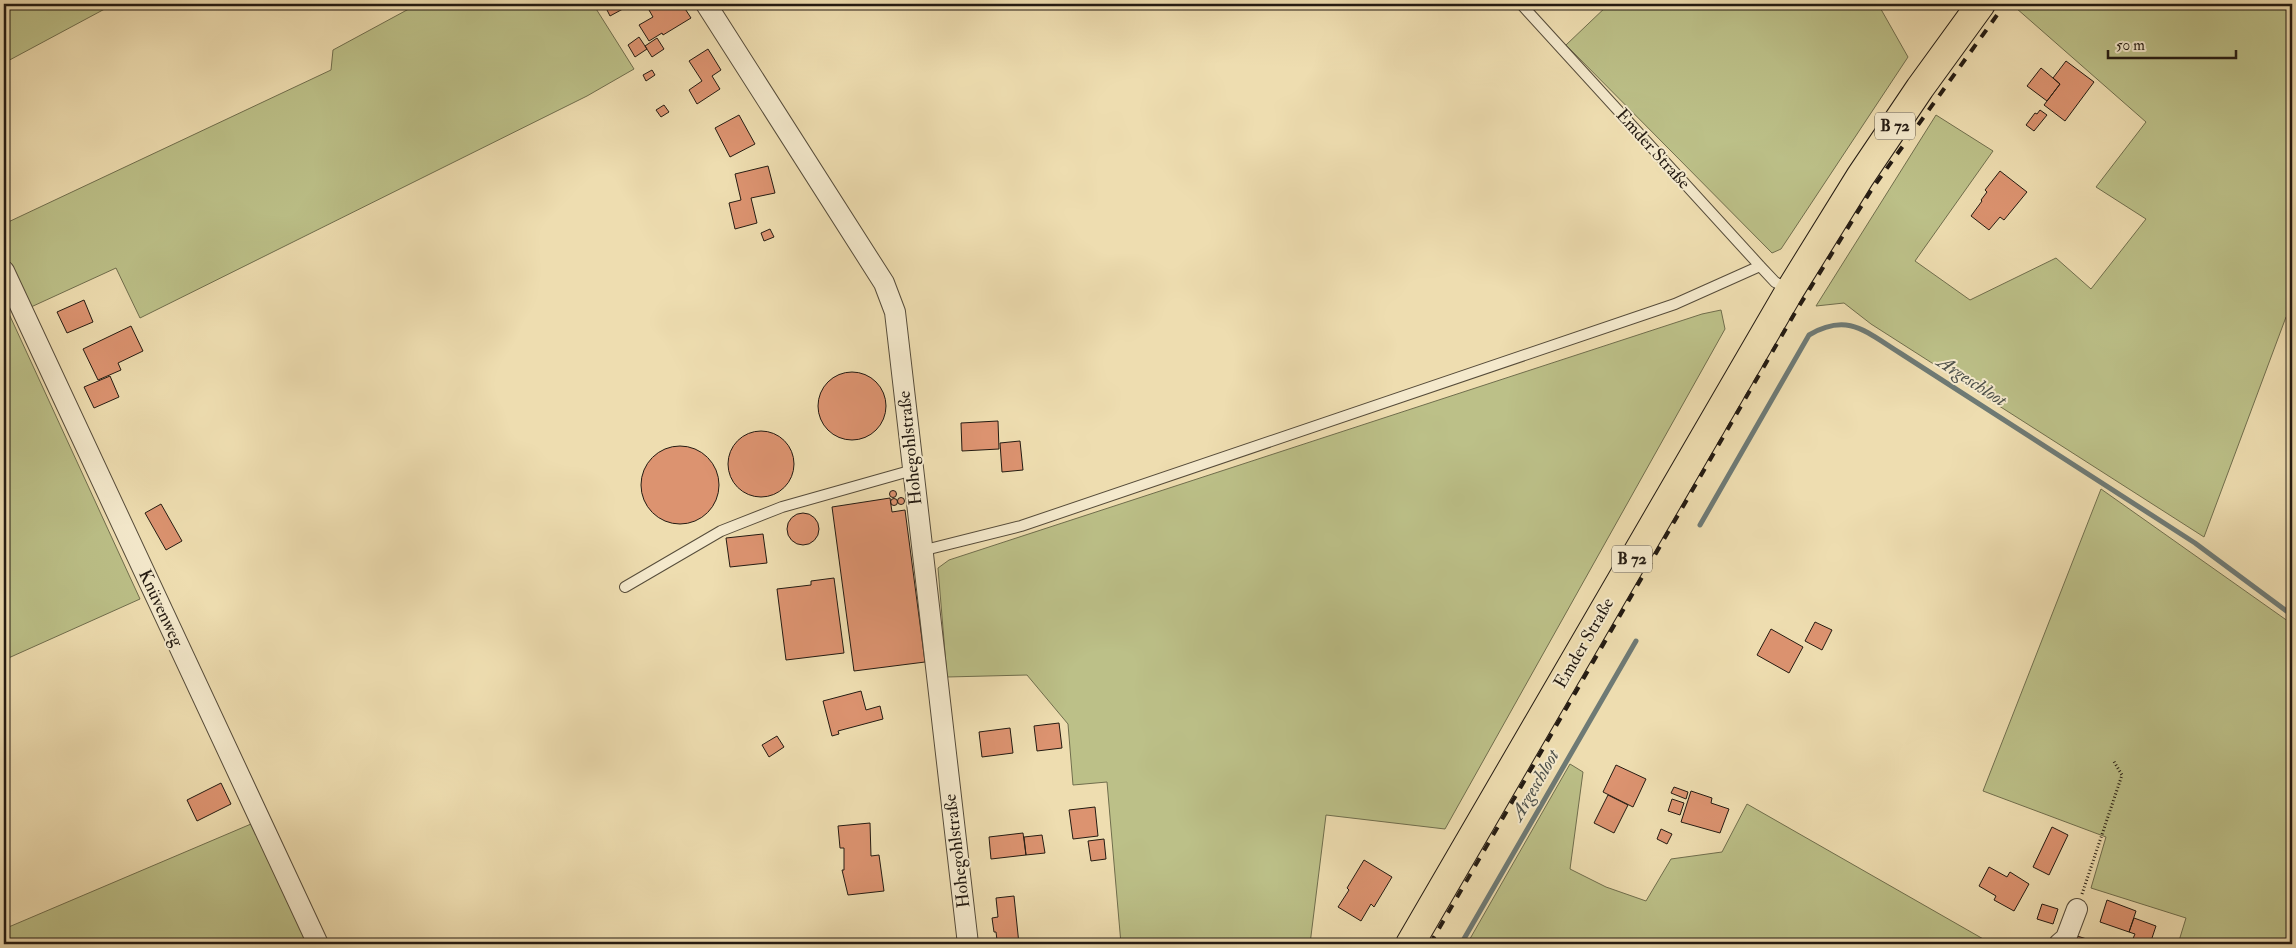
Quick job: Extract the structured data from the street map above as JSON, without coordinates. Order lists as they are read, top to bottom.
{
  "streets": {
    "main road": ["B 72", "Emder Straße"],
    "street": ["Hohegohlstraße", "Knüvenweg"]
  },
  "water": ["Argeschloot"],
  "scale_bar": "50 m"
}
